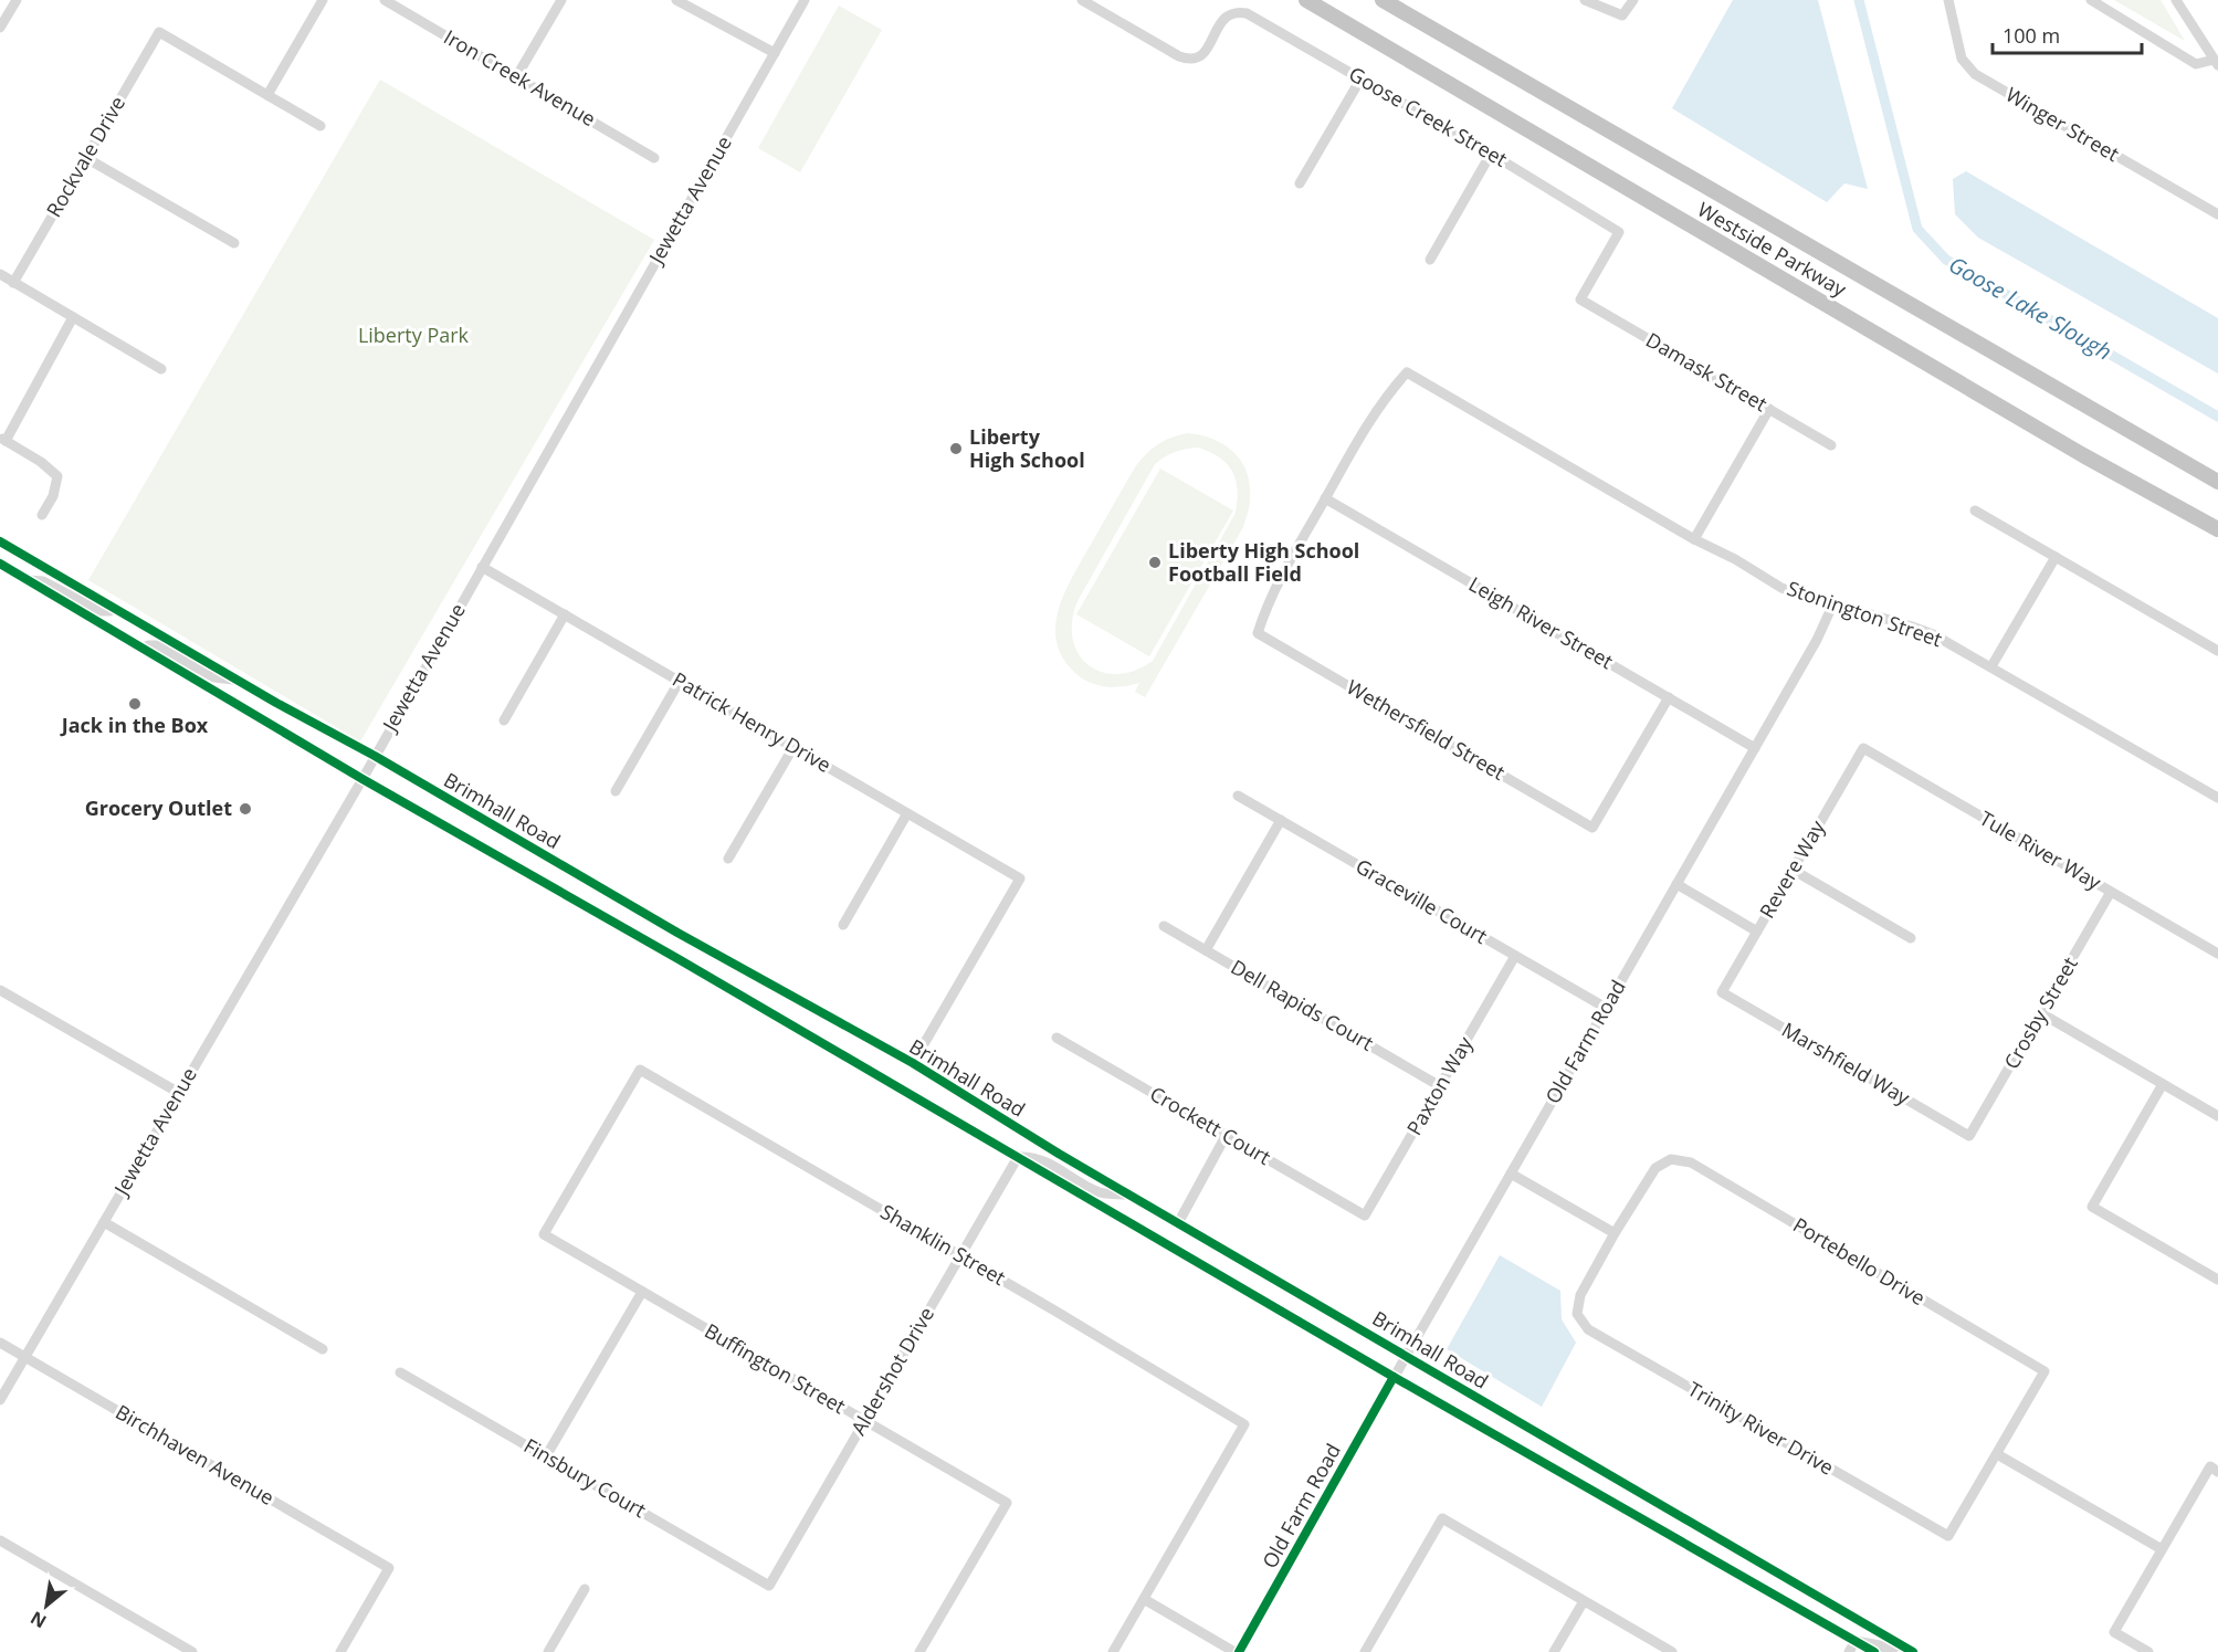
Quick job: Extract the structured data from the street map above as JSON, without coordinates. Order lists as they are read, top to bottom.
{
  "streets": {
    "highway": ["Westside Parkway"],
    "street": [
      "Iron Creek Avenue",
      "Goose Creek Street",
      "Winger Street",
      "Rockvale Drive",
      "Jewetta Avenue",
      "Damask Street",
      "Stonington Street",
      "Leigh River Street",
      "Patrick Henry Drive",
      "Wethersfield Street",
      "Brimhall Road",
      "Tule River Way",
      "Revere Way",
      "Graceville Court",
      "Dell Rapids Court",
      "Crosby Street",
      "Old Farm Road",
      "Marshfield Way",
      "Paxton Way",
      "Crockett Court",
      "Shanklin Street",
      "Portebello Drive",
      "Buffington Street",
      "Aldershot Drive",
      "Trinity River Drive",
      "Birchhaven Avenue",
      "Finsbury Court"
    ]
  },
  "crossings": [
    ["Goose Creek Street", "Damask Street"],
    ["Jewetta Avenue", "Patrick Henry Drive"],
    ["Jewetta Avenue", "Brimhall Road"],
    ["Jewetta Avenue", "Birchhaven Avenue"],
    ["Stonington Street", "Leigh River Street"],
    ["Stonington Street", "Wethersfield Street"],
    ["Stonington Street", "Old Farm Road"],
    ["Leigh River Street", "Wethersfield Street"],
    ["Leigh River Street", "Old Farm Road"],
    ["Patrick Henry Drive", "Brimhall Road"],
    ["Brimhall Road", "Old Farm Road"],
    ["Brimhall Road", "Aldershot Drive"],
    ["Tule River Way", "Revere Way"],
    ["Tule River Way", "Crosby Street"],
    ["Revere Way", "Marshfield Way"],
    ["Graceville Court", "Old Farm Road"],
    ["Graceville Court", "Paxton Way"],
    ["Dell Rapids Court", "Paxton Way"],
    ["Crosby Street", "Marshfield Way"],
    ["Paxton Way", "Crockett Court"],
    ["Shanklin Street", "Buffington Street"],
    ["Shanklin Street", "Aldershot Drive"],
    ["Portebello Drive", "Trinity River Drive"],
    ["Buffington Street", "Aldershot Drive"],
    ["Aldershot Drive", "Finsbury Court"]
  ],
  "water": ["Goose Lake Slough"],
  "parks": ["Liberty Park"],
  "places": [
    "Liberty High School",
    "Liberty High School Football Field",
    "Jack in the Box",
    "Grocery Outlet"
  ],
  "scale_bar": "100 m",
  "north": "bottom left"
}
